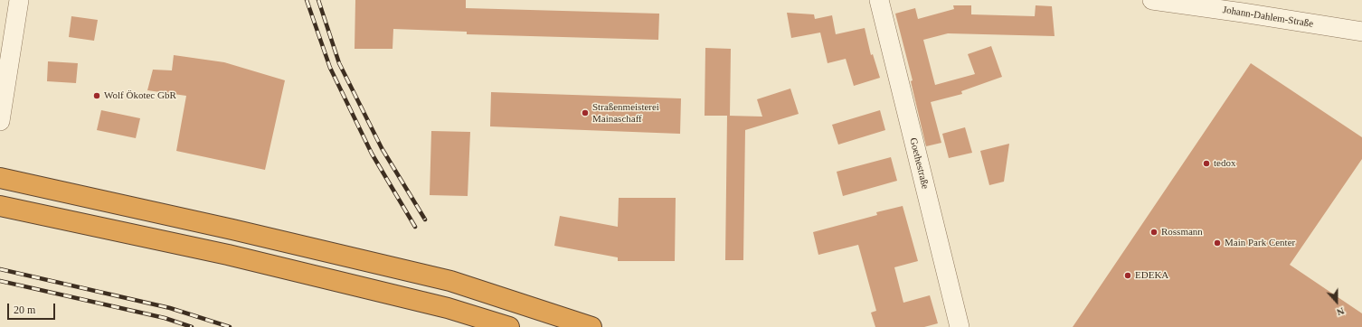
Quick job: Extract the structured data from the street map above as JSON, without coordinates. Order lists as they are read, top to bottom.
{
  "streets": {
    "street": ["Johann-Dahlem-Straße", "Goethestraße"]
  },
  "places": [
    "Wolf Ökotec GbR",
    "Straßenmeisterei Mainaschaff",
    "tedox",
    "Rossmann",
    "Main Park Center",
    "EDEKA"
  ],
  "scale_bar": "20 m",
  "north": "bottom"
}
